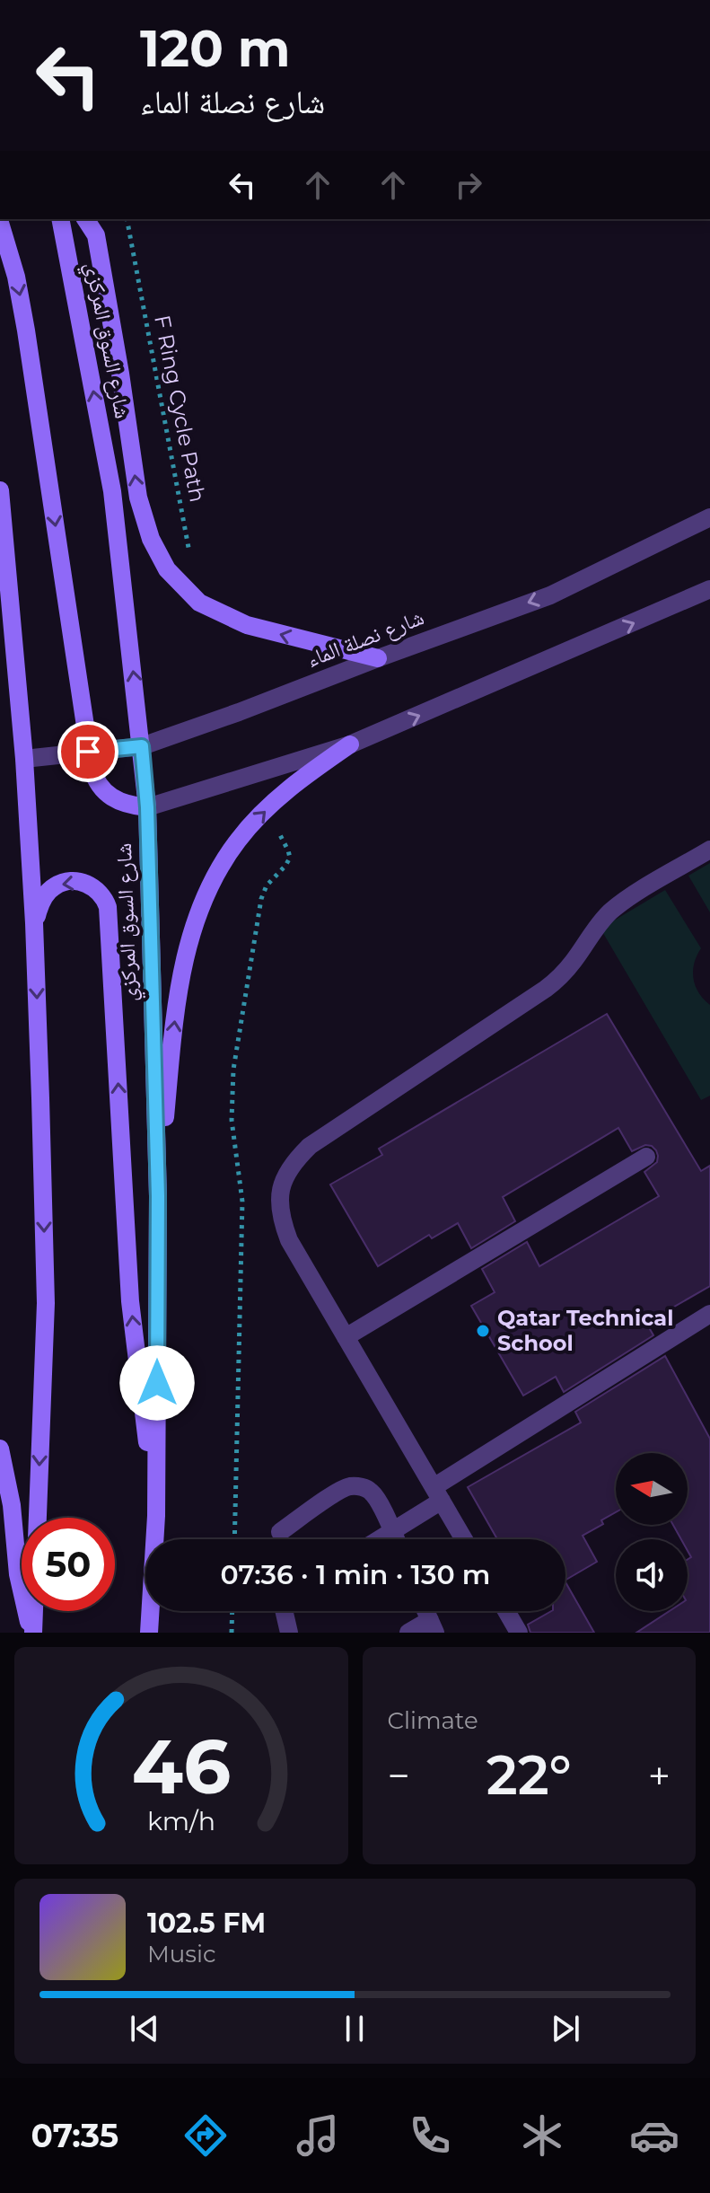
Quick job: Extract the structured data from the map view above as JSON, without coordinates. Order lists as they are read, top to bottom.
{
  "streets": {
    "main road": ["شارع السوق المركزي"],
    "street": ["شارع نصلة الماء"],
    "path": ["F Ring Cycle Path"]
  },
  "crossings": [
    ["شارع السوق المركزي", "شارع نصلة الماء"]
  ],
  "places": ["Qatar Technical School"],
  "north": "left",
  "page": {
    "turn": ["120 m", "شارع نصلة الماء"],
    "limit": "50",
    "trip": "07:36 · 1 min · 130 m",
    "tile": "Climate",
    "heat": ["−", "22°", "+"],
    "song": ["102.5 FM", "Music"],
    "tabs": "07:35",
    "gauge": ["46", "km/h"]
  }
}
